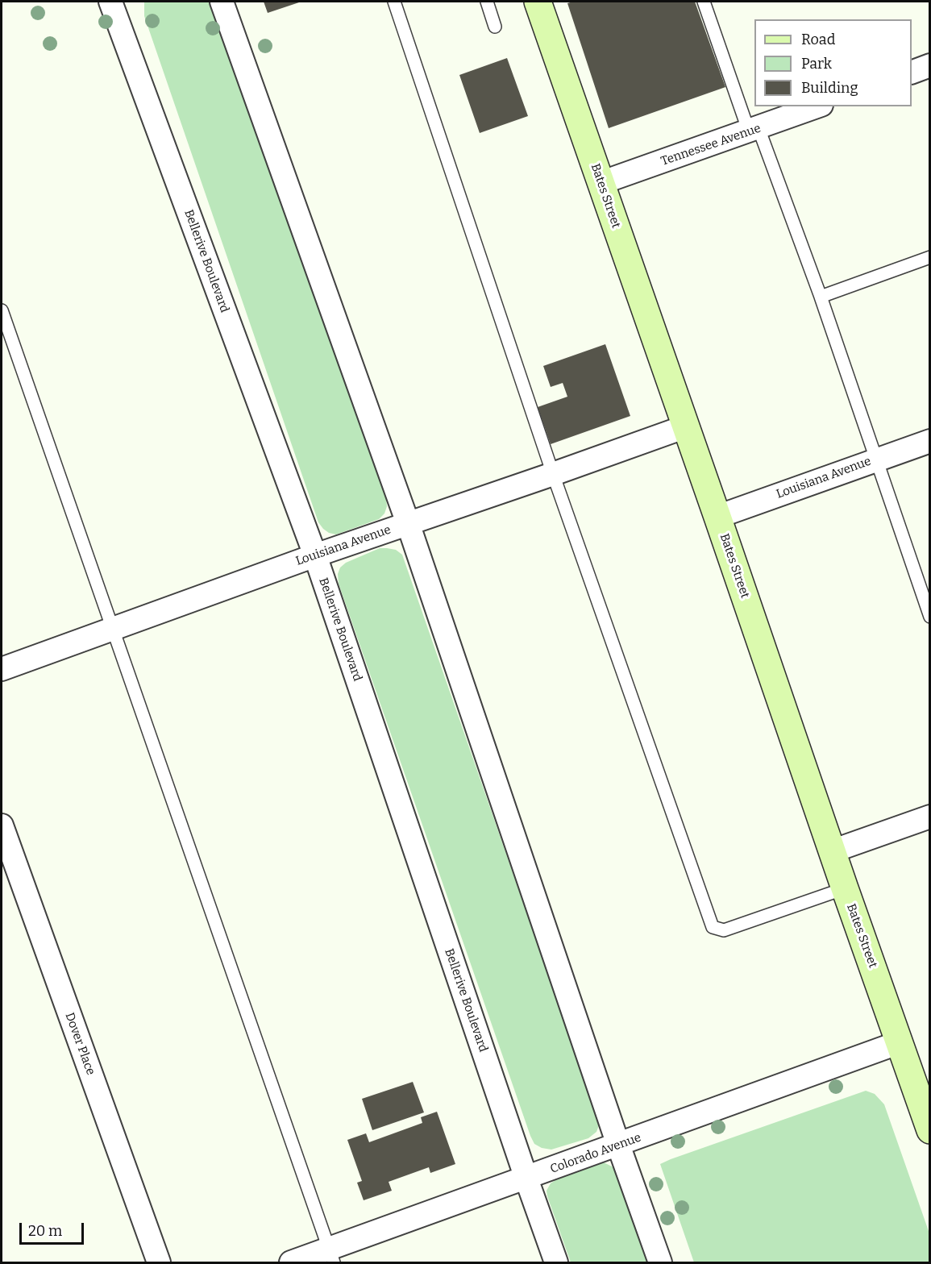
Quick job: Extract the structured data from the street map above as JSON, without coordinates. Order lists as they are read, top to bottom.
{
  "streets": {
    "main road": ["Bates Street"],
    "street": [
      "Tennessee Avenue",
      "Bellerive Boulevard",
      "Louisiana Avenue",
      "Dover Place",
      "Colorado Avenue"
    ]
  },
  "crossings": [
    ["Tennessee Avenue", "Bates Street"],
    ["Bates Street", "Louisiana Avenue"],
    ["Bates Street", "Colorado Avenue"],
    ["Bellerive Boulevard", "Louisiana Avenue"],
    ["Bellerive Boulevard", "Colorado Avenue"]
  ],
  "legend": ["Road", "Park", "Building"],
  "scale_bar": "20 m"
}
